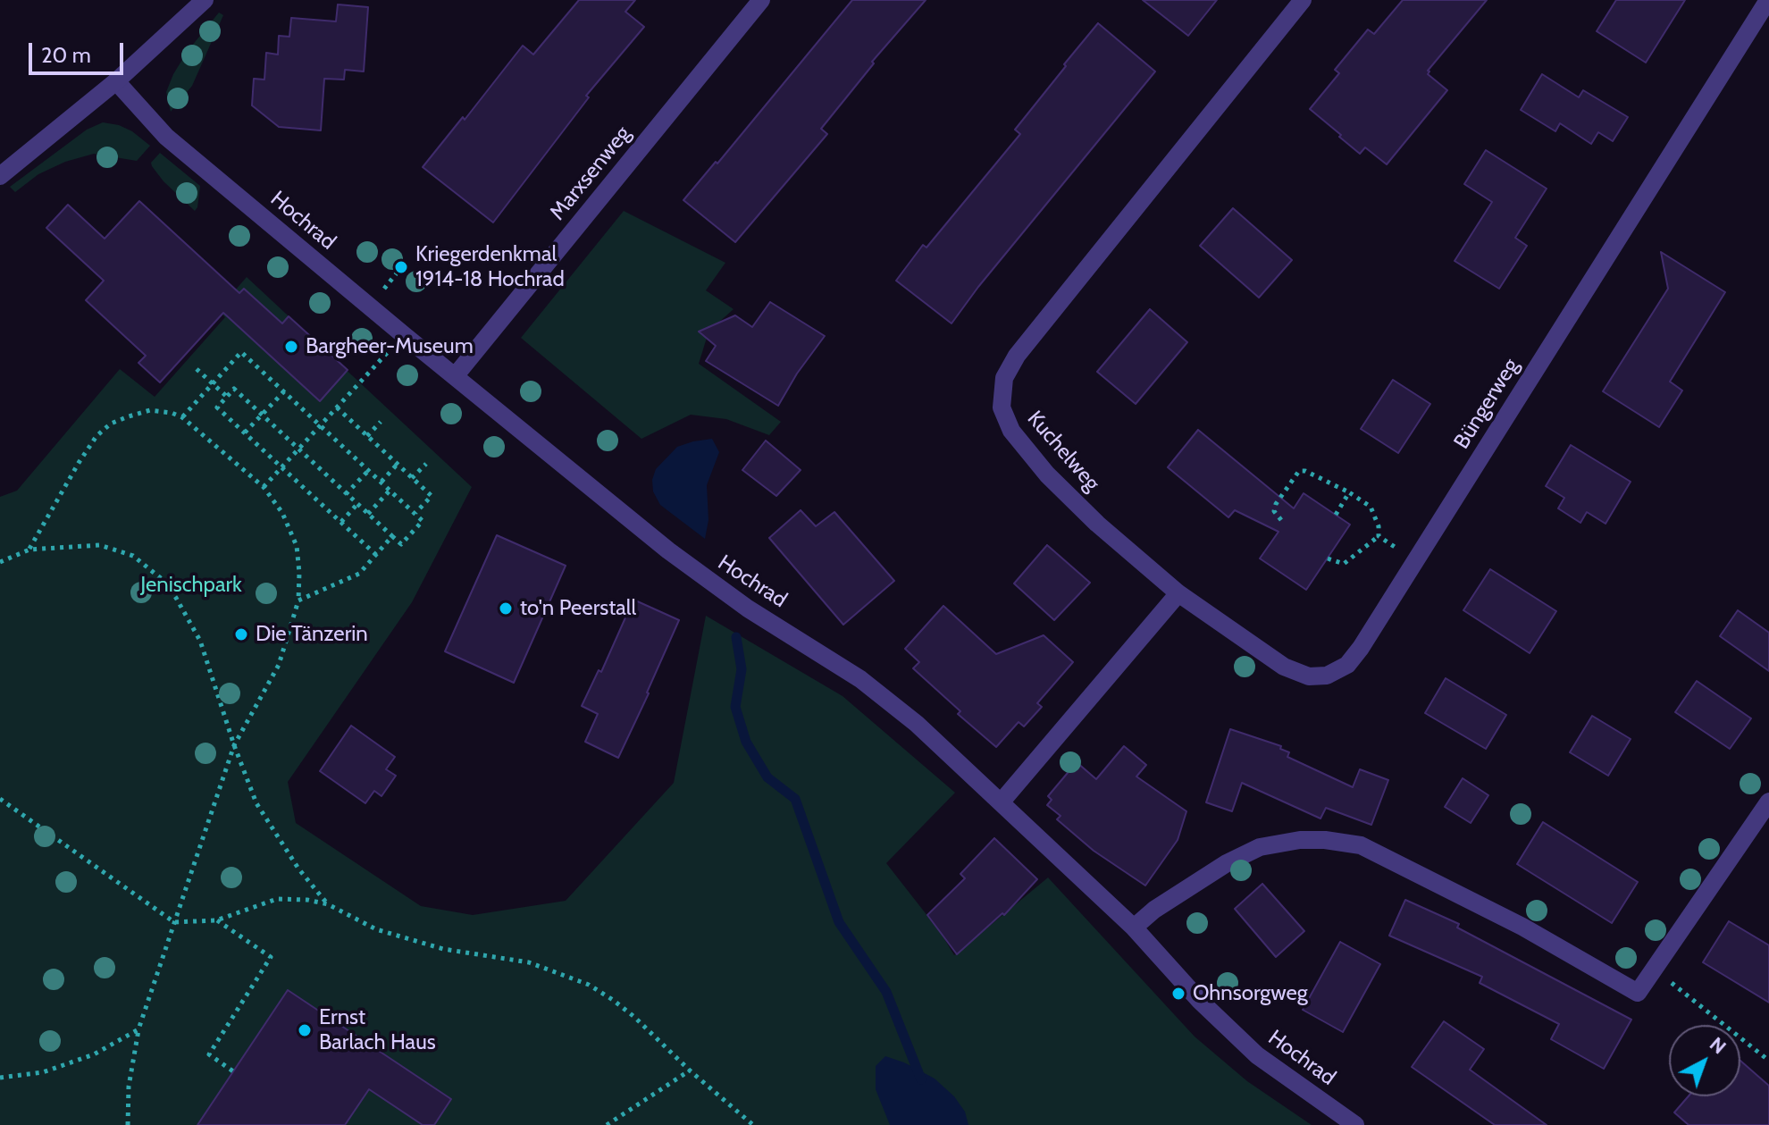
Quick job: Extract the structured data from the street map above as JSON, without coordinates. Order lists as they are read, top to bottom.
{
  "streets": {
    "street": [
      "Marxsenweg",
      "Hochrad",
      "Büngerweg",
      "Kuchelweg"
    ]
  },
  "crossings": [
    ["Marxsenweg", "Hochrad"],
    ["Büngerweg", "Kuchelweg"]
  ],
  "parks": ["Jenischpark"],
  "places": [
    "Kriegerdenkmal 1914-18 Hochrad",
    "Bargheer-Museum",
    "to'n Peerstall",
    "Die Tänzerin",
    "Ohnsorgweg",
    "Ernst Barlach Haus"
  ],
  "scale_bar": "20 m",
  "north": "top right"
}
